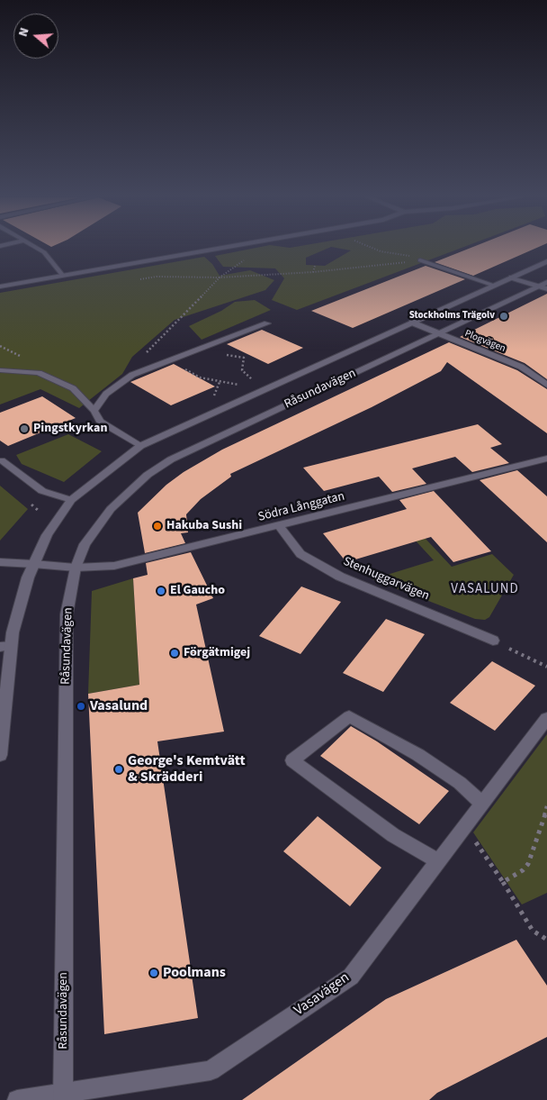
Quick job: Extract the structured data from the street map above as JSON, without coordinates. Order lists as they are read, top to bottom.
{
  "streets": {
    "street": [
      "Plogvägen",
      "Råsundavägen",
      "Södra Långgatan",
      "Stenhuggarvägen",
      "Vasavägen"
    ]
  },
  "crossings": [
    ["Plogvägen", "Råsundavägen"],
    ["Råsundavägen", "Södra Långgatan"],
    ["Råsundavägen", "Vasavägen"],
    ["Södra Långgatan", "Stenhuggarvägen"]
  ],
  "districts": ["VASALUND"],
  "places": [
    "Stockholms Trägolv",
    "Pingstkyrkan",
    "Hakuba Sushi",
    "El Gaucho",
    "Förgätmigej",
    "Vasalund",
    "George's Kemtvätt & Skrädderi",
    "Poolmans"
  ],
  "north": "left"
}
